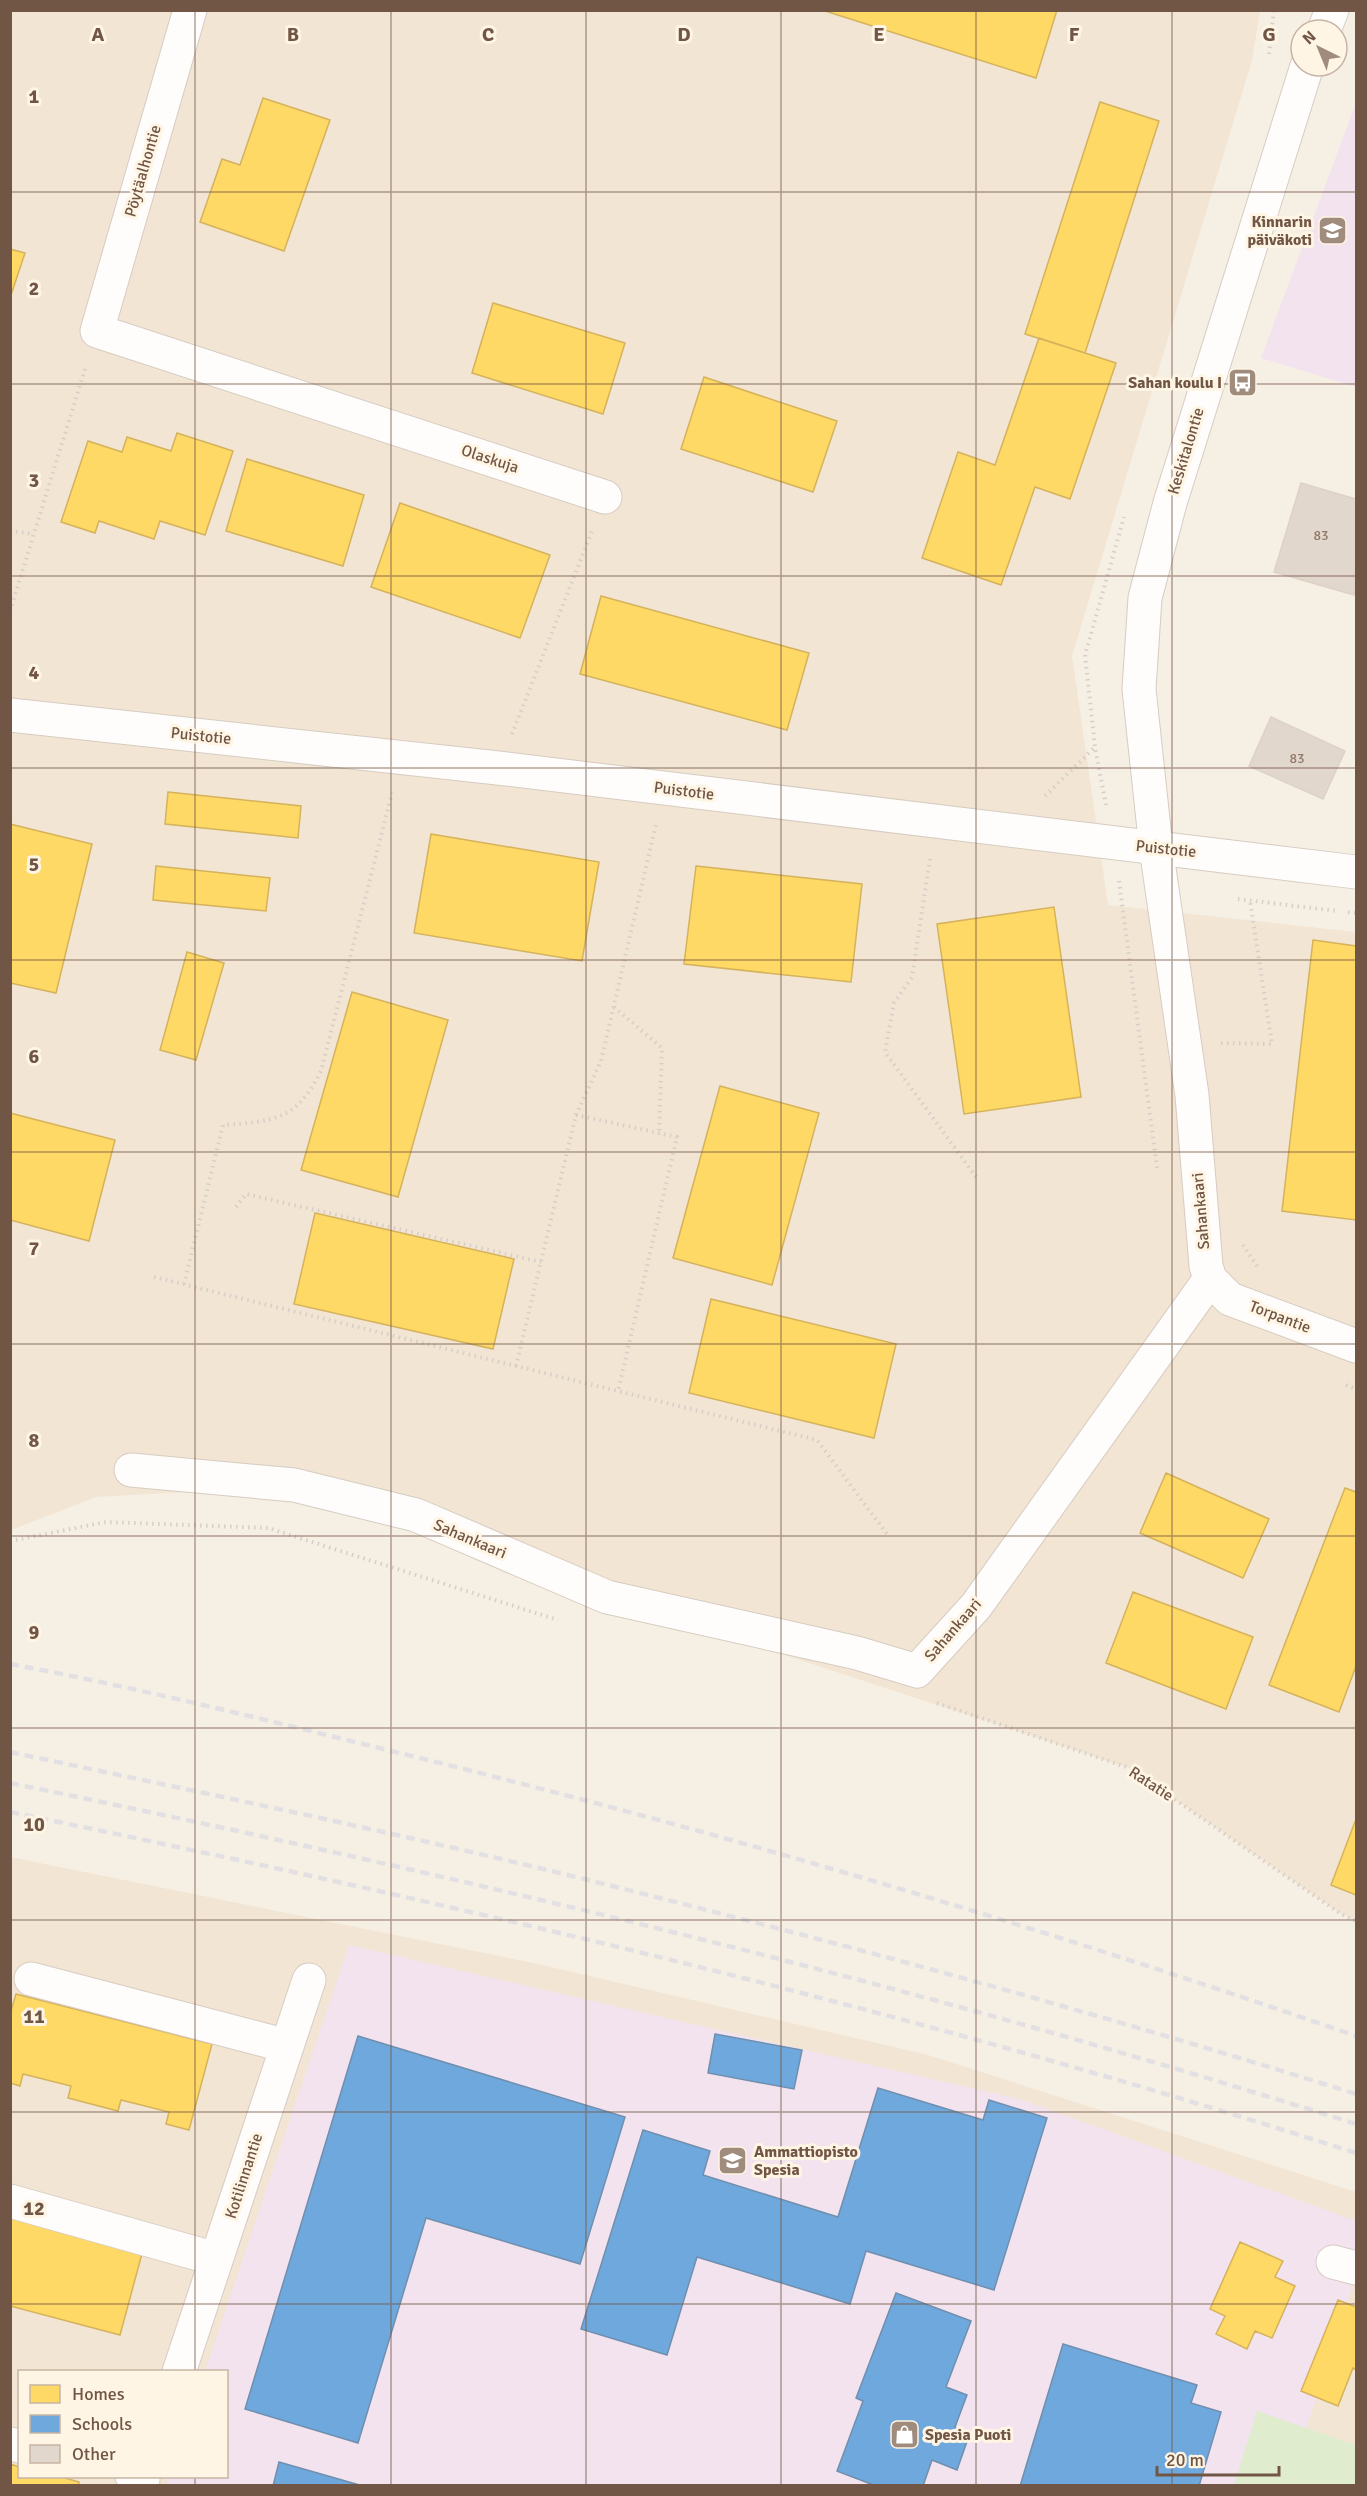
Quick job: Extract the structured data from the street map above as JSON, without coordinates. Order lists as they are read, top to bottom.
{
  "streets": {
    "street": [
      "Pöytäalhontie",
      "Keskitalontie",
      "Olaskuja",
      "Puistotie",
      "Sahankaari",
      "Torpantie",
      "Kotilinnantie"
    ],
    "path": ["Ratatie"]
  },
  "crossings": [
    ["Pöytäalhontie", "Olaskuja"],
    ["Keskitalontie", "Puistotie"],
    ["Keskitalontie", "Sahankaari"],
    ["Puistotie", "Sahankaari"],
    ["Sahankaari", "Torpantie"]
  ],
  "places": {
    "school or university": ["Kinnarin päiväkoti", "Ammattiopisto Spesia"],
    "bus stop": ["Sahan koulu I"],
    "shop": ["Spesia Puoti"]
  },
  "house_numbers": ["83", "83"],
  "legend": ["Homes", "Schools", "Other"],
  "scale_bar": "20 m",
  "north": "top left",
  "grid": {
    "columns": [
      "A",
      "B",
      "C",
      "D",
      "E",
      "F",
      "G"
    ],
    "rows": [
      "1",
      "2",
      "3",
      "4",
      "5",
      "6",
      "7",
      "8",
      "9",
      "10",
      "11",
      "12"
    ]
  }
}
